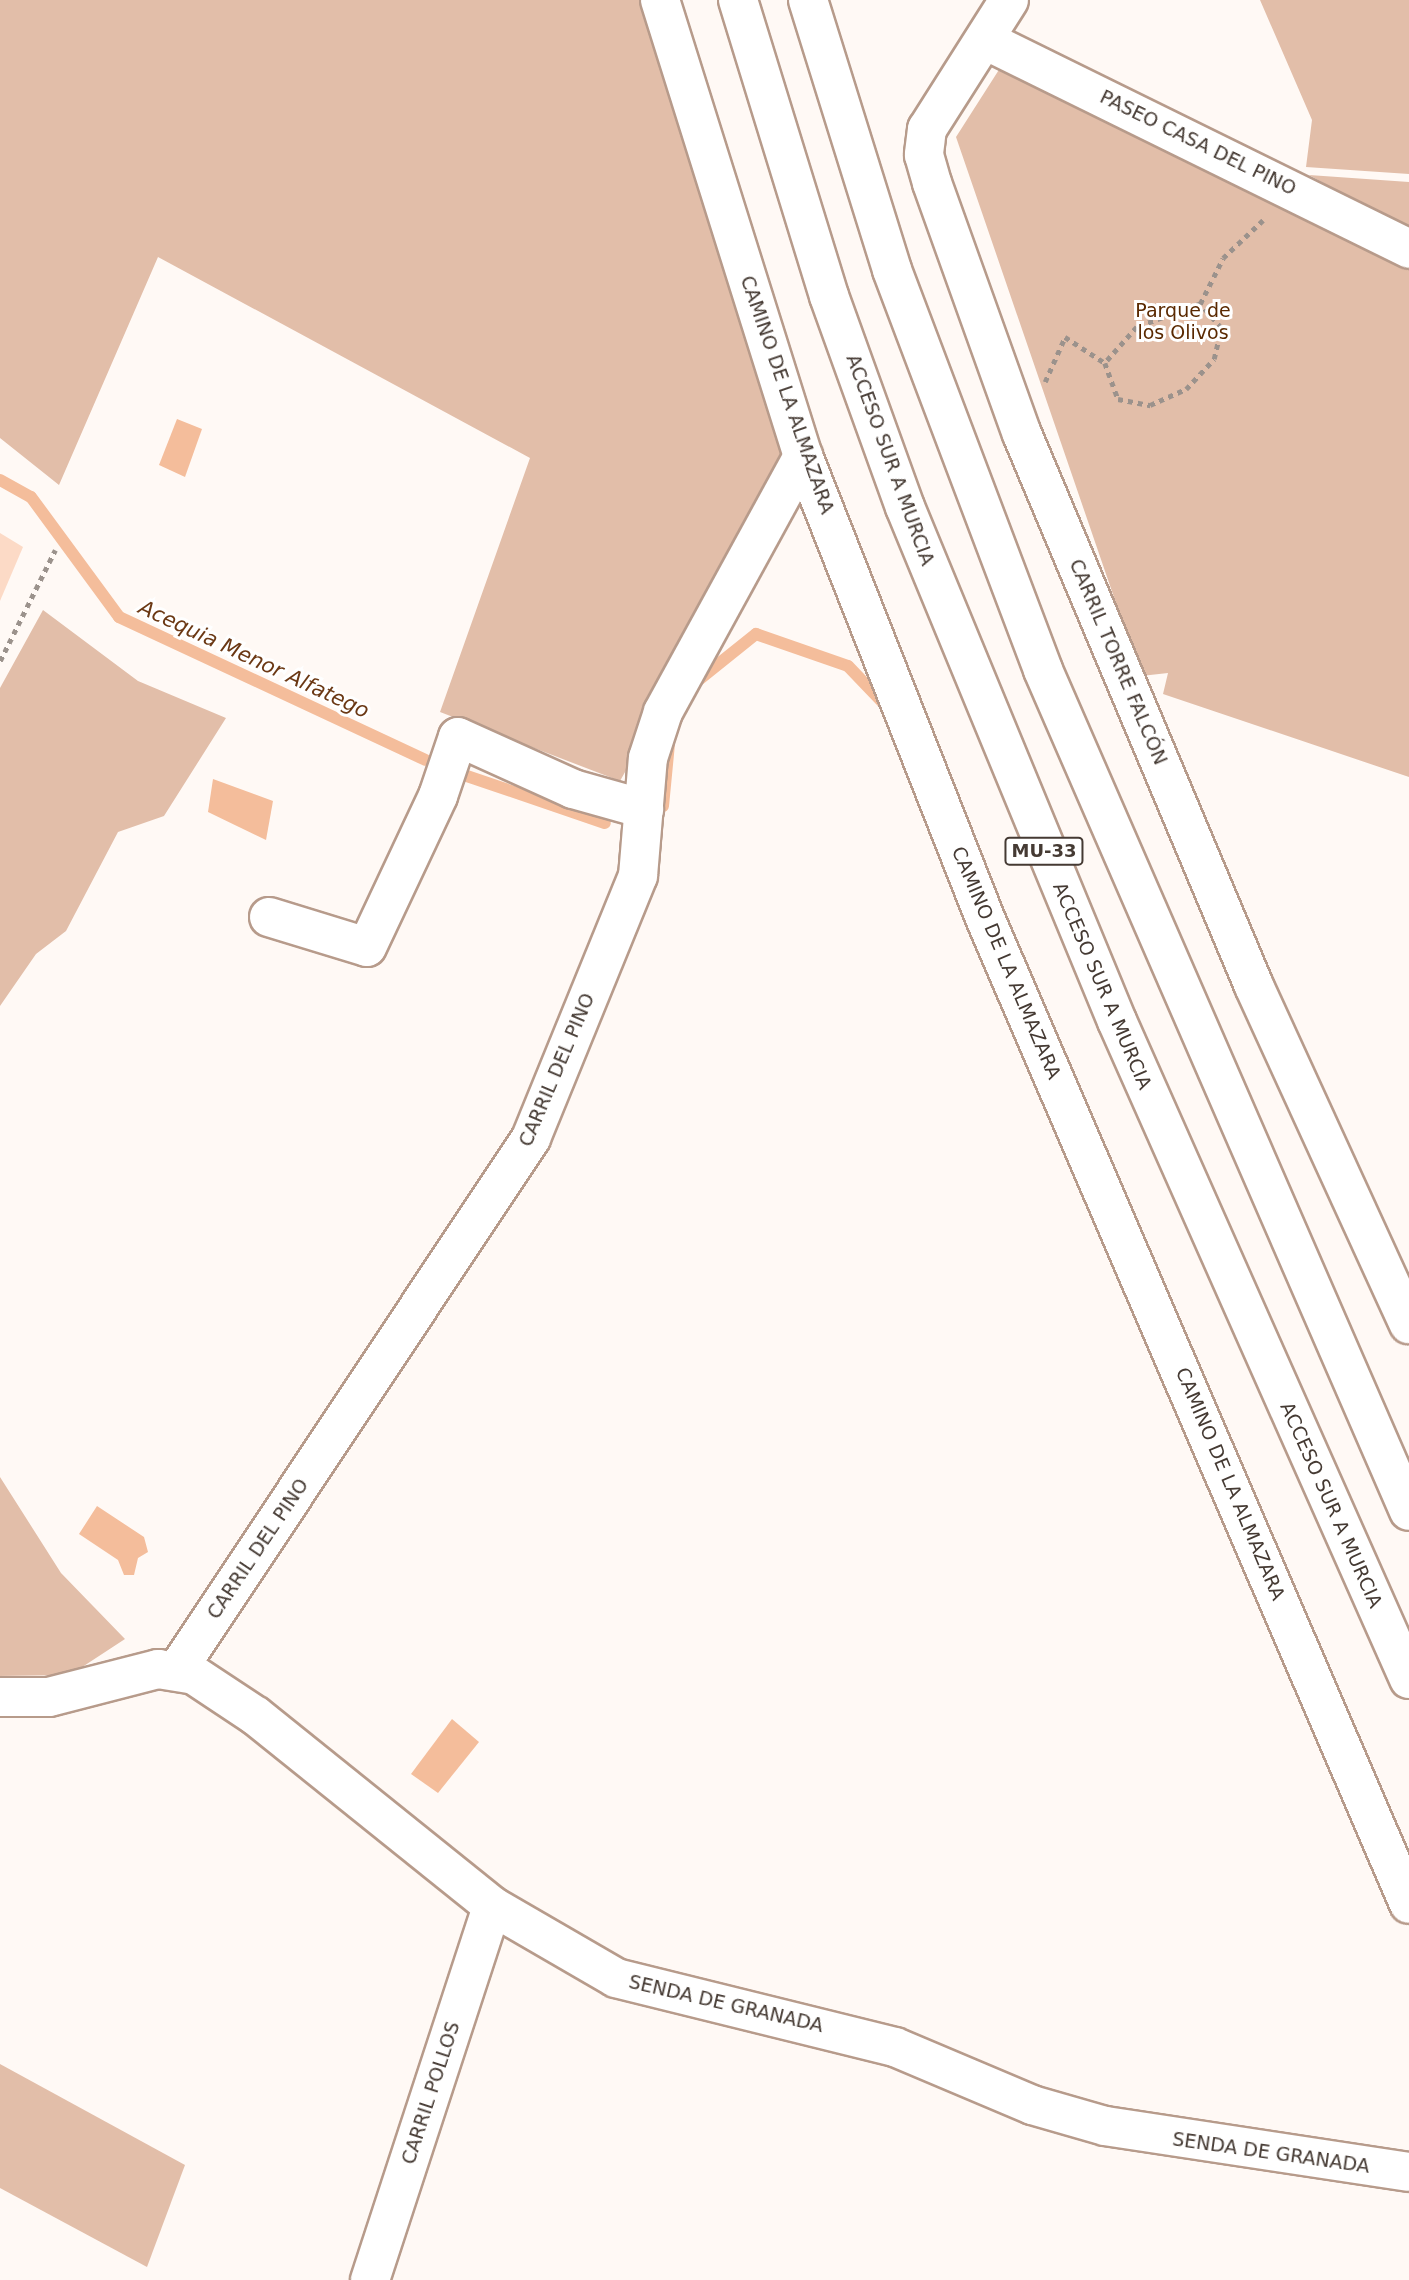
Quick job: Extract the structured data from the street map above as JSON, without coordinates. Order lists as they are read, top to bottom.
{
  "streets": {
    "main road": [
      "PASEO CASA DEL PINO",
      "CAMINO DE LA ALMAZARA",
      "ACCESO SUR A MURCIA",
      "CARRIL TORRE FALCÓN",
      "MU-33",
      "CARRIL DEL PINO",
      "SENDA DE GRANADA",
      "CARRIL POLLOS"
    ]
  },
  "crossings": [
    ["PASEO CASA DEL PINO", "CARRIL TORRE FALCÓN"],
    ["CAMINO DE LA ALMAZARA", "CARRIL DEL PINO"],
    ["CARRIL DEL PINO", "SENDA DE GRANADA"],
    ["SENDA DE GRANADA", "CARRIL POLLOS"]
  ],
  "water": ["Acequia Menor Alfatego"],
  "parks": ["Parque de los Olivos"]
}
